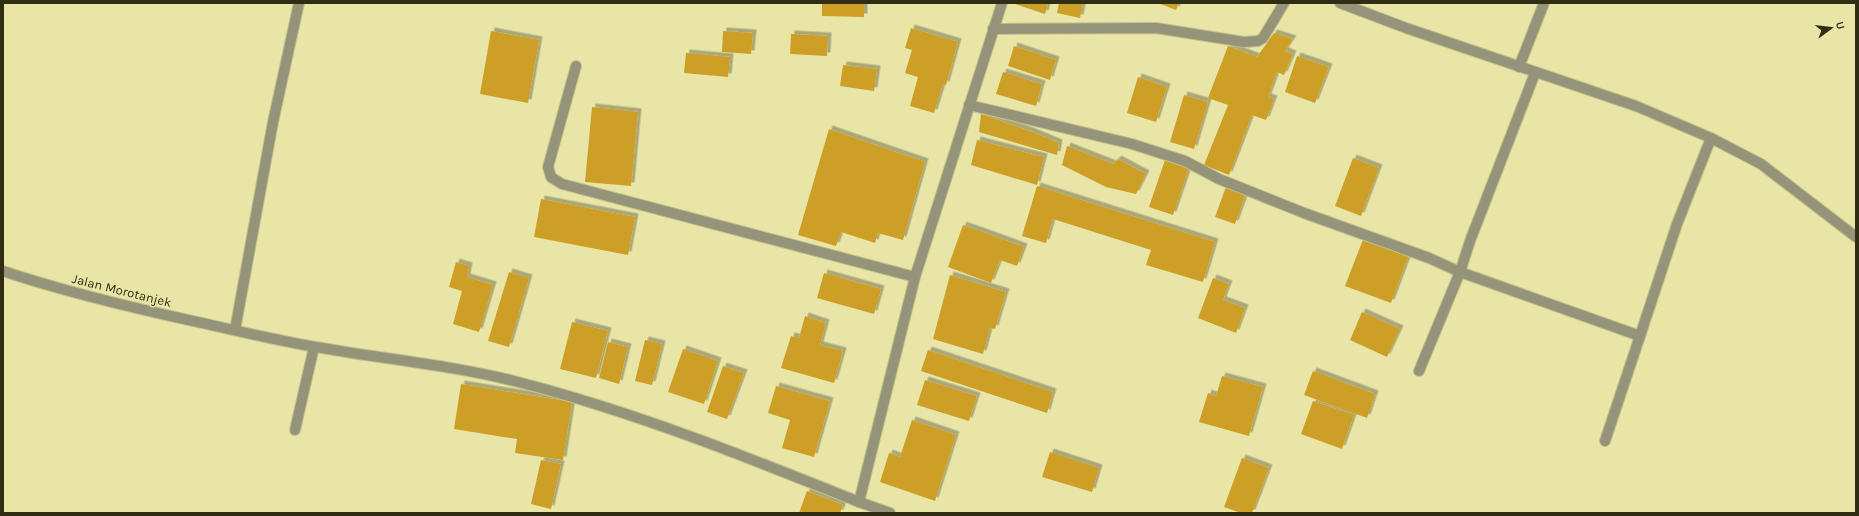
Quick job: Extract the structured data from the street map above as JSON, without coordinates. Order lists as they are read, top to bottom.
{
  "streets": {
    "street": ["Jalan Morotanjek"]
  },
  "north": "right"
}
